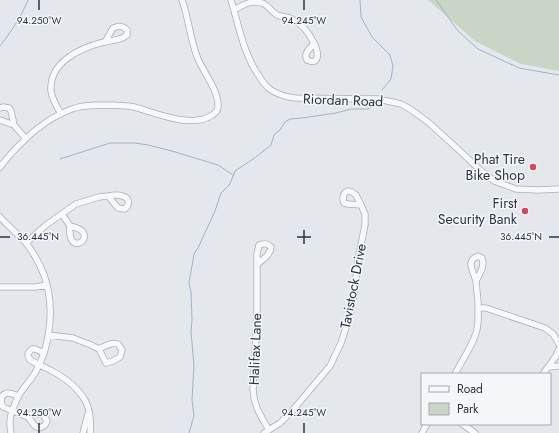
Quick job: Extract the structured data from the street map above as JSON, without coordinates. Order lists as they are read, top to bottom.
{
  "streets": {
    "street": ["Riordan Road", "Tavistock Drive", "Halifax Lane"]
  },
  "crossings": [
    ["Tavistock Drive", "Halifax Lane"]
  ],
  "places": ["Phat Tire Bike Shop", "First Security Bank"],
  "legend": ["Road", "Park"],
  "coordinates": ["94.250°W", "94.245°W", "36.445°N"]
}
